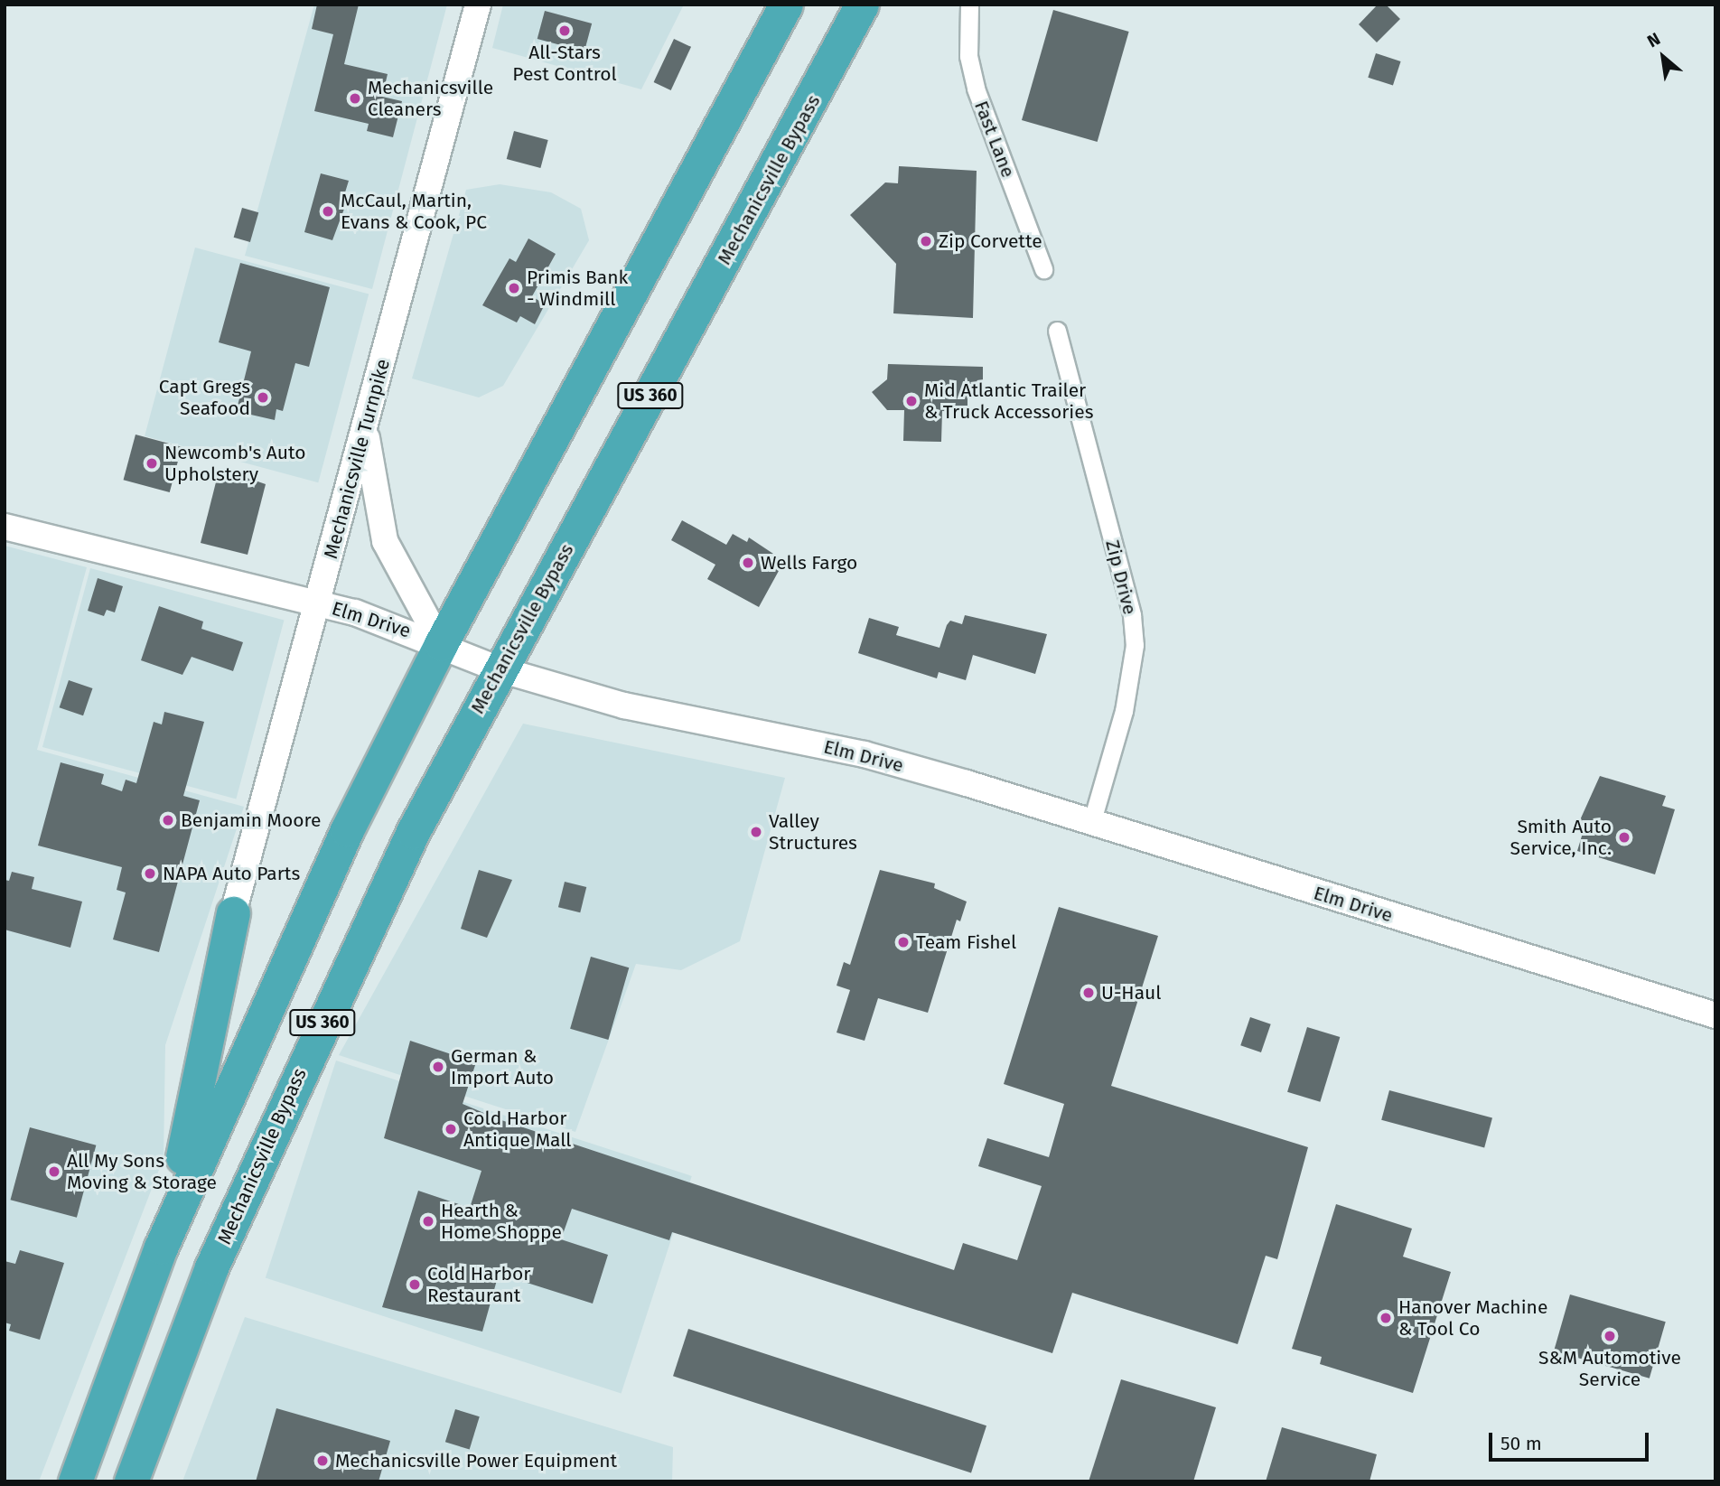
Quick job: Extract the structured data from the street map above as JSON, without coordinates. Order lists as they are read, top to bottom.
{
  "streets": {
    "highway": ["Mechanicsville Bypass", "US 360"],
    "street": [
      "Fast Lane",
      "Mechanicsville Turnpike",
      "Zip Drive",
      "Elm Drive"
    ]
  },
  "crossings": [
    ["Mechanicsville Bypass", "Elm Drive"],
    ["US 360", "Elm Drive"],
    ["Mechanicsville Turnpike", "Elm Drive"],
    ["Zip Drive", "Elm Drive"]
  ],
  "places": [
    "All-Stars Pest Control",
    "Mechanicsville Cleaners",
    "McCaul, Martin, Evans & Cook, PC",
    "Zip Corvette",
    "Primis Bank - Windmill",
    "Capt Gregs Seafood",
    "Mid Atlantic Trailer & Truck Accessories",
    "Newcomb's Auto Upholstery",
    "Wells Fargo",
    "Benjamin Moore",
    "Valley Structures",
    "Smith Auto Service, Inc.",
    "NAPA Auto Parts",
    "Team Fishel",
    "U-Haul",
    "German & Import Auto",
    "Cold Harbor Antique Mall",
    "All My Sons Moving & Storage",
    "Hearth & Home Shoppe",
    "Cold Harbor Restaurant",
    "Hanover Machine & Tool Co",
    "S&M Automotive Service",
    "Mechanicsville Power Equipment"
  ],
  "scale_bar": "50 m",
  "north": "top left"
}
